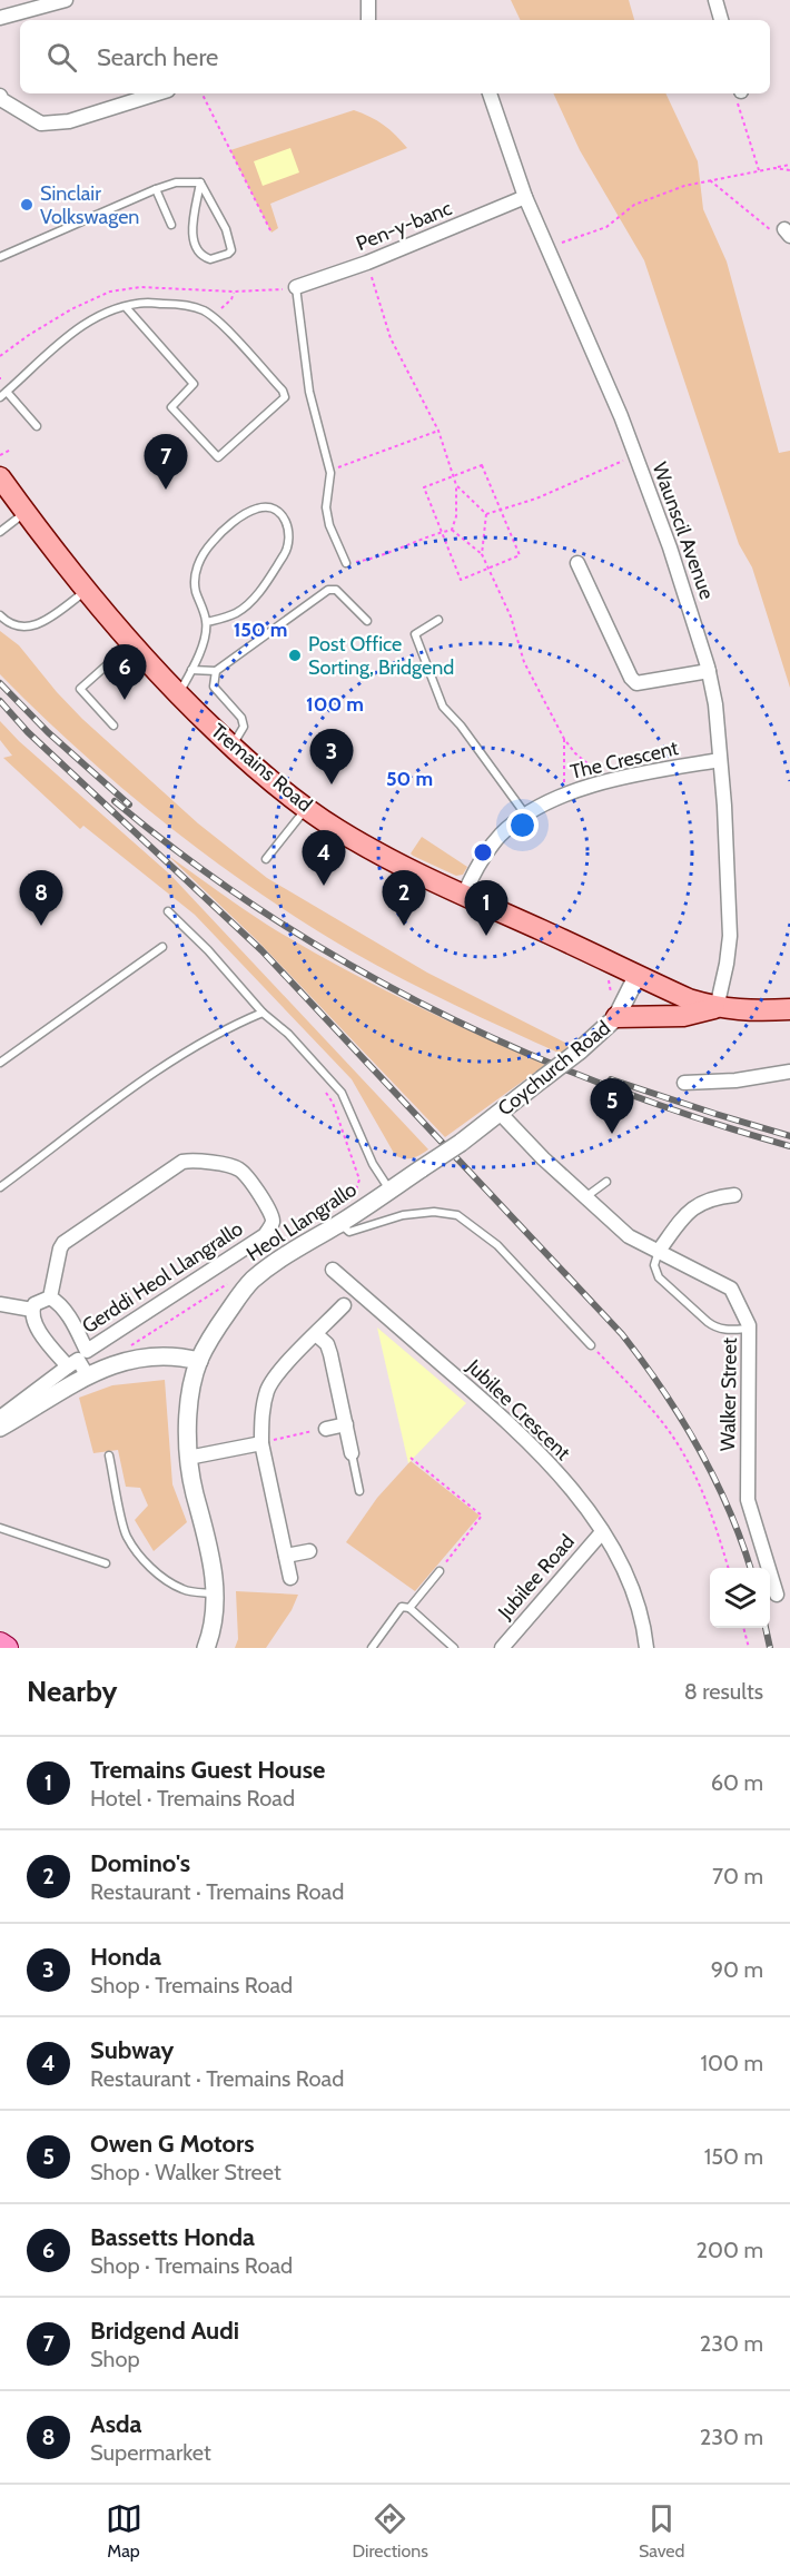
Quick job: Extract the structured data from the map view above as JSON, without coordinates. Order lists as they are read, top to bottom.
{
  "streets": {
    "main road": ["Tremains Road"],
    "street": [
      "Pen-y-banc",
      "Waunscil Avenue",
      "The Crescent",
      "Coychurch Road",
      "Heol Llangrallo",
      "Gerddi Heol Llangrallo",
      "Walker Street",
      "Jubilee Crescent",
      "Jubilee Road"
    ]
  },
  "crossings": [
    ["Pen-y-banc", "Waunscil Avenue"],
    ["Waunscil Avenue", "The Crescent"],
    ["The Crescent", "Tremains Road"],
    ["Tremains Road", "Coychurch Road"],
    ["Coychurch Road", "Heol Llangrallo"],
    ["Coychurch Road", "Walker Street"],
    ["Jubilee Crescent", "Jubilee Road"]
  ],
  "places": ["Sinclair Volkswagen", "Post Office Sorting, Bridgend"],
  "page": {
    "search": "Search here",
    "pins": [
      "7",
      "6",
      "3",
      "4",
      "2",
      "8",
      "1",
      "5"
    ],
    "heading": ["Nearby", "8 results"],
    "list": [
      {
        "mark": "1",
        "name": "Tremains Guest House",
        "note": "Hotel · Tremains Road",
        "value": "60 m"
      },
      {
        "mark": "2",
        "name": "Domino's",
        "note": "Restaurant · Tremains Road",
        "value": "70 m"
      },
      {
        "mark": "3",
        "name": "Honda",
        "note": "Shop · Tremains Road",
        "value": "90 m"
      },
      {
        "mark": "4",
        "name": "Subway",
        "note": "Restaurant · Tremains Road",
        "value": "100 m"
      },
      {
        "mark": "5",
        "name": "Owen G Motors",
        "note": "Shop · Walker Street",
        "value": "150 m"
      },
      {
        "mark": "6",
        "name": "Bassetts Honda",
        "note": "Shop · Tremains Road",
        "value": "200 m"
      },
      {
        "mark": "7",
        "name": "Bridgend Audi",
        "note": "Shop",
        "value": "230 m"
      },
      {
        "mark": "8",
        "name": "Asda",
        "note": "Supermarket",
        "value": "230 m"
      }
    ],
    "nav": ["Map", "Directions", "Saved"]
  },
  "rings": ["150 m", "100 m", "50 m"]
}
